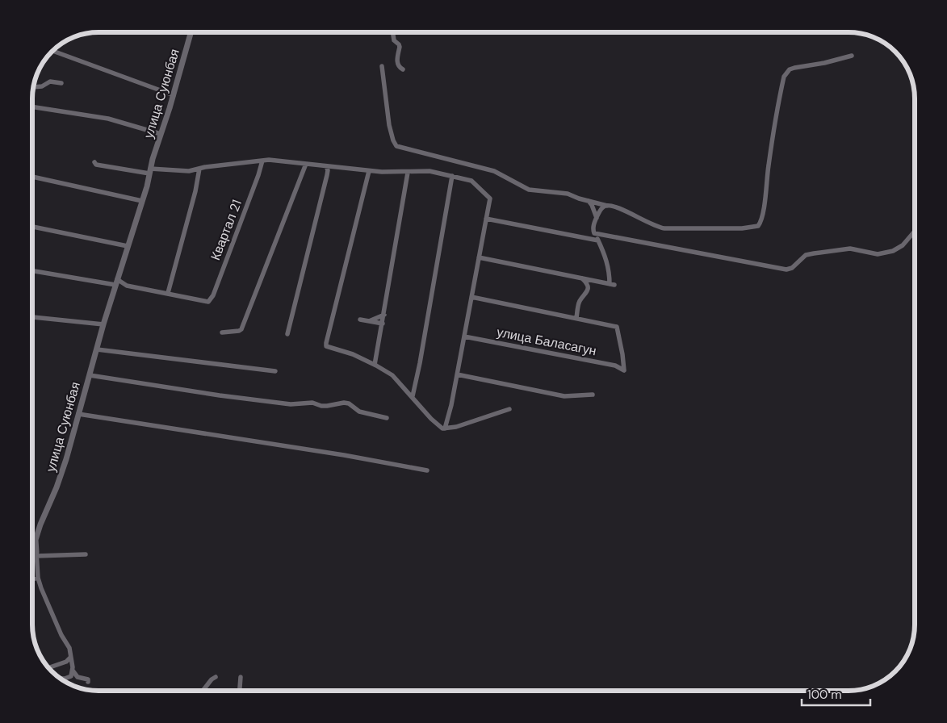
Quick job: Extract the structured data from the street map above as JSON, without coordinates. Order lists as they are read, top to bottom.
{
  "streets": {
    "street": ["улица Суюнбая", "Квартал 21", "улица Баласагун"]
  },
  "scale_bar": "100 m"
}
